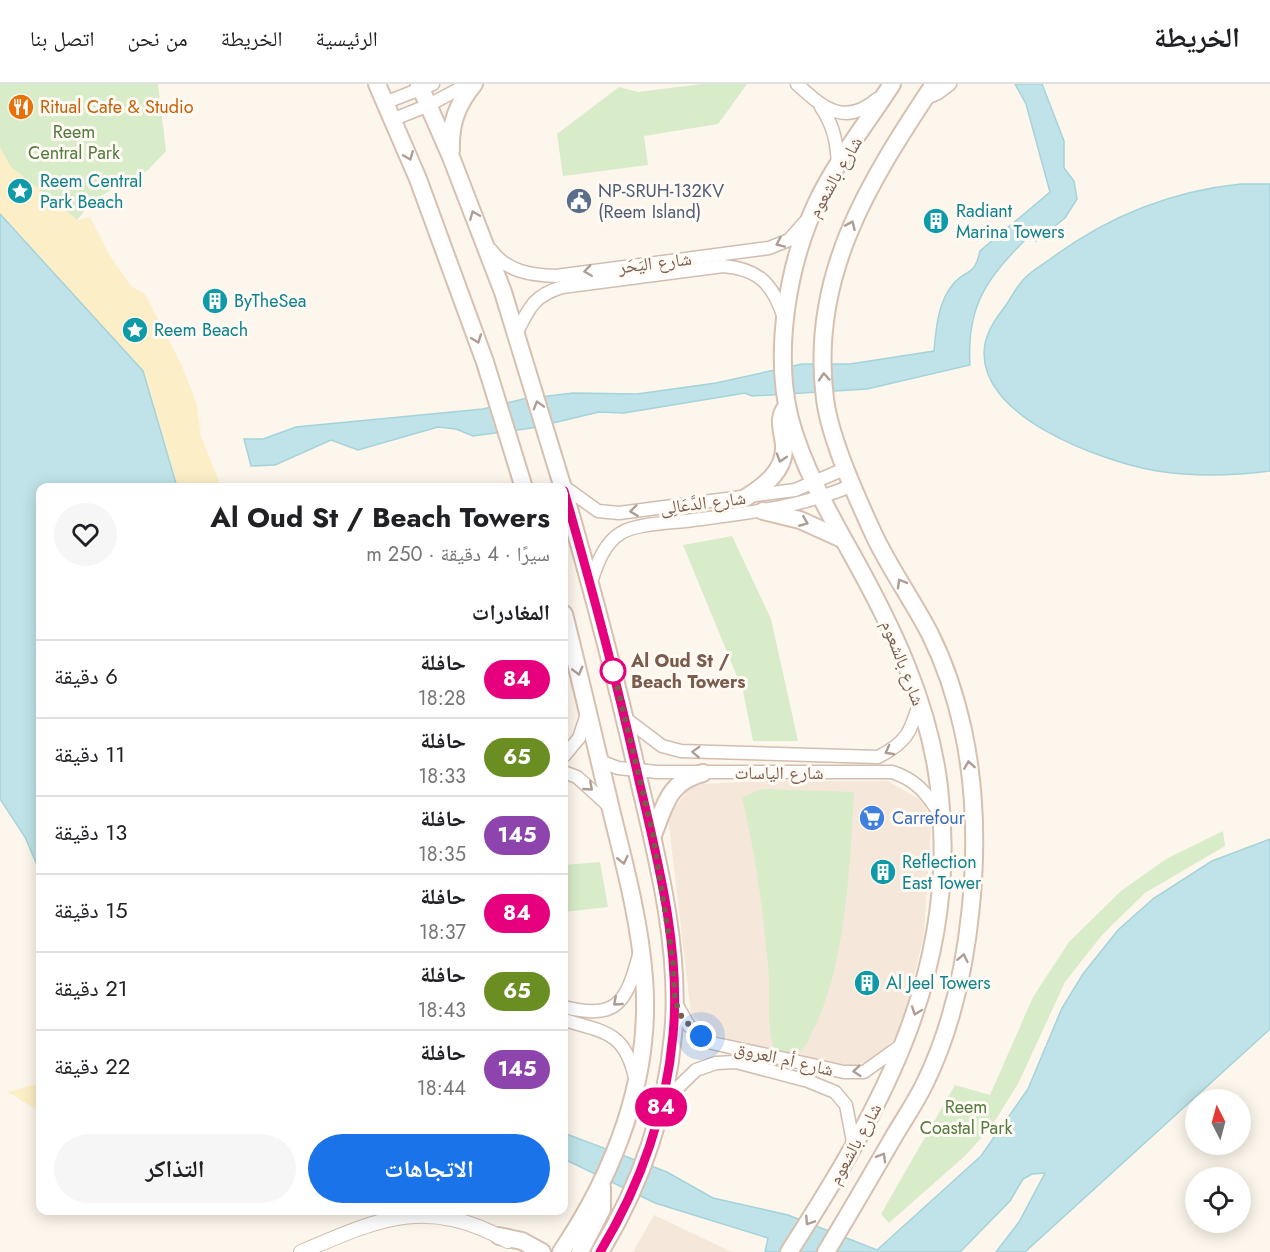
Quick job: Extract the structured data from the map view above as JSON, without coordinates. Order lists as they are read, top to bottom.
{
  "streets": {
    "main road": ["شارع بالشعوم"],
    "street": [
      "شارع اليَحَر",
      "شارع الدَّعَالِى",
      "شارع الياسات",
      "شارع أم العروق"
    ]
  },
  "crossings": [
    ["شارع بالشعوم", "شارع اليَحَر"],
    ["شارع بالشعوم", "شارع الدَّعَالِى"],
    ["شارع بالشعوم", "شارع الياسات"],
    ["شارع بالشعوم", "شارع أم العروق"]
  ],
  "one_way": ["شارع اليَحَر", "شارع أم العروق"],
  "parks": ["Reem Central Park", "Reem Coastal Park"],
  "places": {
    "restaurant": ["Ritual Cafe & Studio"],
    "place": ["Reem Central Park Beach", "Reem Beach"],
    "public building": ["NP-SRUH-132KV (Reem Island)"],
    "building": [
      "Radiant Marina Towers",
      "ByTheSea",
      "Reflection East Tower",
      "Al Jeel Towers"
    ],
    "other": ["Al Oud St / Beach Towers"],
    "supermarket": ["Carrefour"]
  },
  "lines": ["bus line 84"],
  "north": "top",
  "page": {
    "header": "الخريطة",
    "nav": [
      "الرئيسية",
      "الخريطة",
      "من نحن",
      "اتصل بنا"
    ],
    "on_map": "84",
    "heading": [
      ["Al Oud St / Beach Towers", "سيرًا · 4 دقيقة · 250 m"],
      "المغادرات"
    ],
    "list": [
      {
        "mark": "84",
        "name": "حافلة",
        "note": "18:28",
        "value": "6 دقيقة"
      },
      {
        "mark": "65",
        "name": "حافلة",
        "note": "18:33",
        "value": "11 دقيقة"
      },
      {
        "mark": "145",
        "name": "حافلة",
        "note": "18:35",
        "value": "13 دقيقة"
      },
      {
        "mark": "84",
        "name": "حافلة",
        "note": "18:37",
        "value": "15 دقيقة"
      },
      {
        "mark": "65",
        "name": "حافلة",
        "note": "18:43",
        "value": "21 دقيقة"
      },
      {
        "mark": "145",
        "name": "حافلة",
        "note": "18:44",
        "value": "22 دقيقة"
      }
    ],
    "buttons": ["الاتجاهات", "التذاكر"]
  }
}
